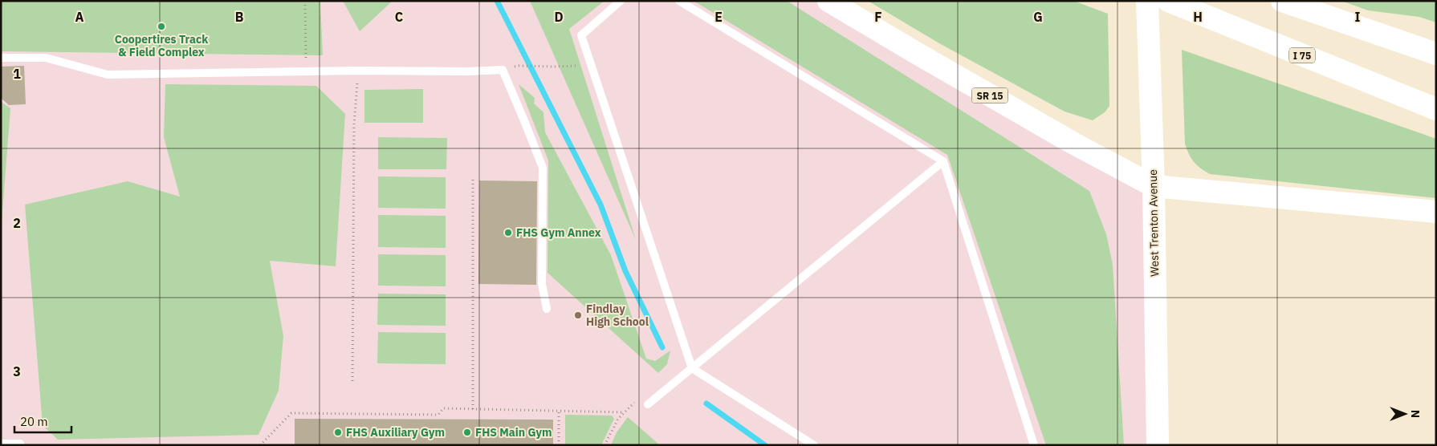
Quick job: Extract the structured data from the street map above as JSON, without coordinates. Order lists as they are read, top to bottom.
{
  "streets": {
    "main road": ["I 75", "SR 15", "West Trenton Avenue"]
  },
  "crossings": [
    ["SR 15", "West Trenton Avenue"]
  ],
  "places": [
    "Coopertires Track & Field Complex",
    "FHS Gym Annex",
    "Findlay High School",
    "FHS Auxiliary Gym",
    "FHS Main Gym"
  ],
  "scale_bar": "20 m",
  "north": "right",
  "grid": {
    "columns": [
      "A",
      "B",
      "C",
      "D",
      "E",
      "F",
      "G",
      "H",
      "I"
    ],
    "rows": ["1", "2", "3"]
  }
}
